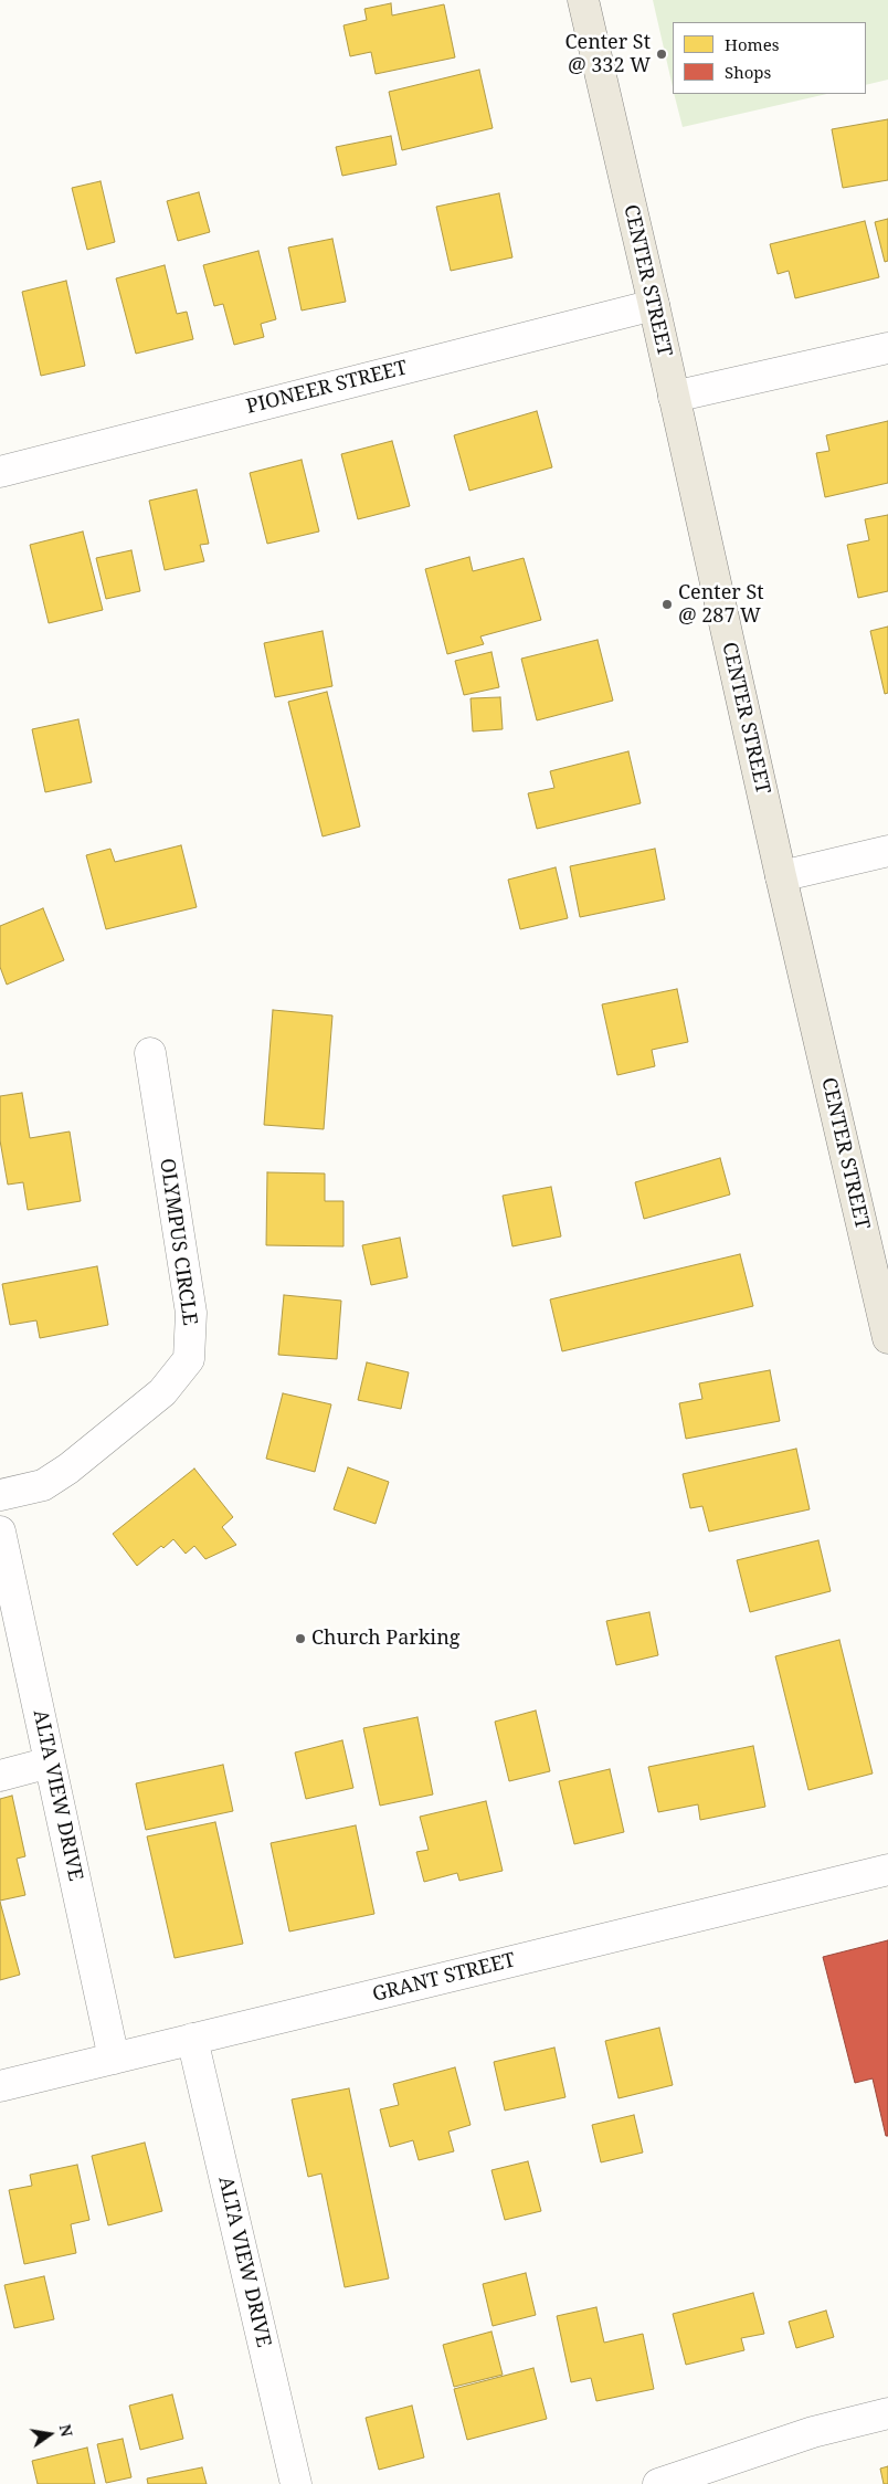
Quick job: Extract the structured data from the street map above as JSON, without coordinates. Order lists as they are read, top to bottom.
{
  "streets": {
    "main road": ["CENTER STREET"],
    "street": [
      "PIONEER STREET",
      "OLYMPUS CIRCLE",
      "ALTA VIEW DRIVE",
      "GRANT STREET"
    ]
  },
  "crossings": [
    ["CENTER STREET", "PIONEER STREET"],
    ["ALTA VIEW DRIVE", "GRANT STREET"]
  ],
  "places": ["Center St @ 332 W", "Center St @ 287 W", "Church Parking"],
  "legend": ["Homes", "Shops"],
  "north": "right"
}
